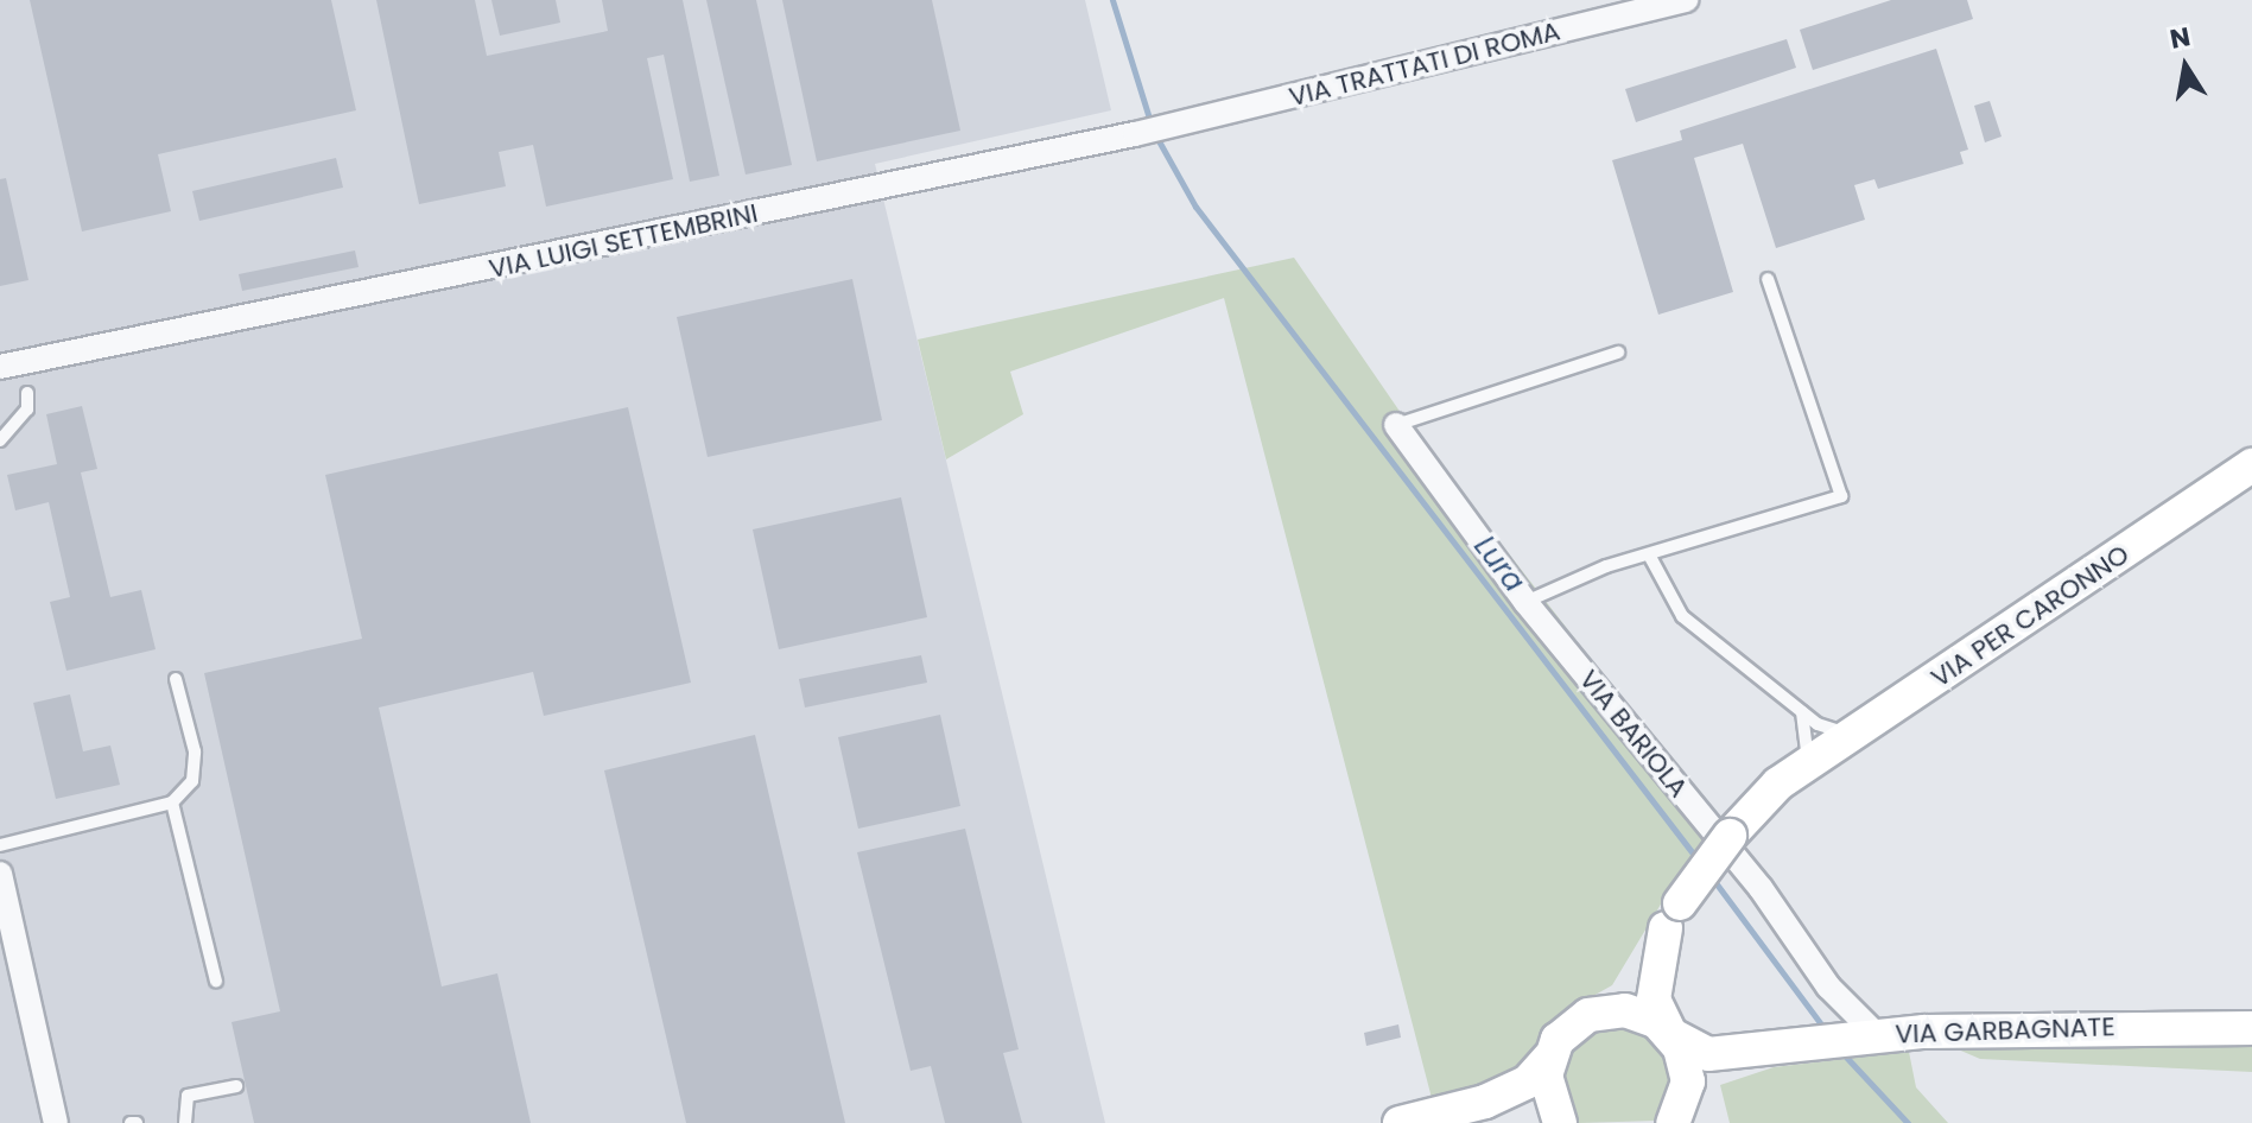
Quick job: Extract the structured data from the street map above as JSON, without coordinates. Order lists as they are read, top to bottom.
{
  "streets": {
    "main road": ["VIA PER CARONNO", "VIA GARBAGNATE"],
    "street": ["VIA TRATTATI DI ROMA", "VIA LUIGI SETTEMBRINI", "VIA BARIOLA"]
  },
  "crossings": [
    ["VIA TRATTATI DI ROMA", "VIA LUIGI SETTEMBRINI"],
    ["VIA BARIOLA", "VIA GARBAGNATE"]
  ],
  "water": ["Lura"],
  "north": "top"
}
